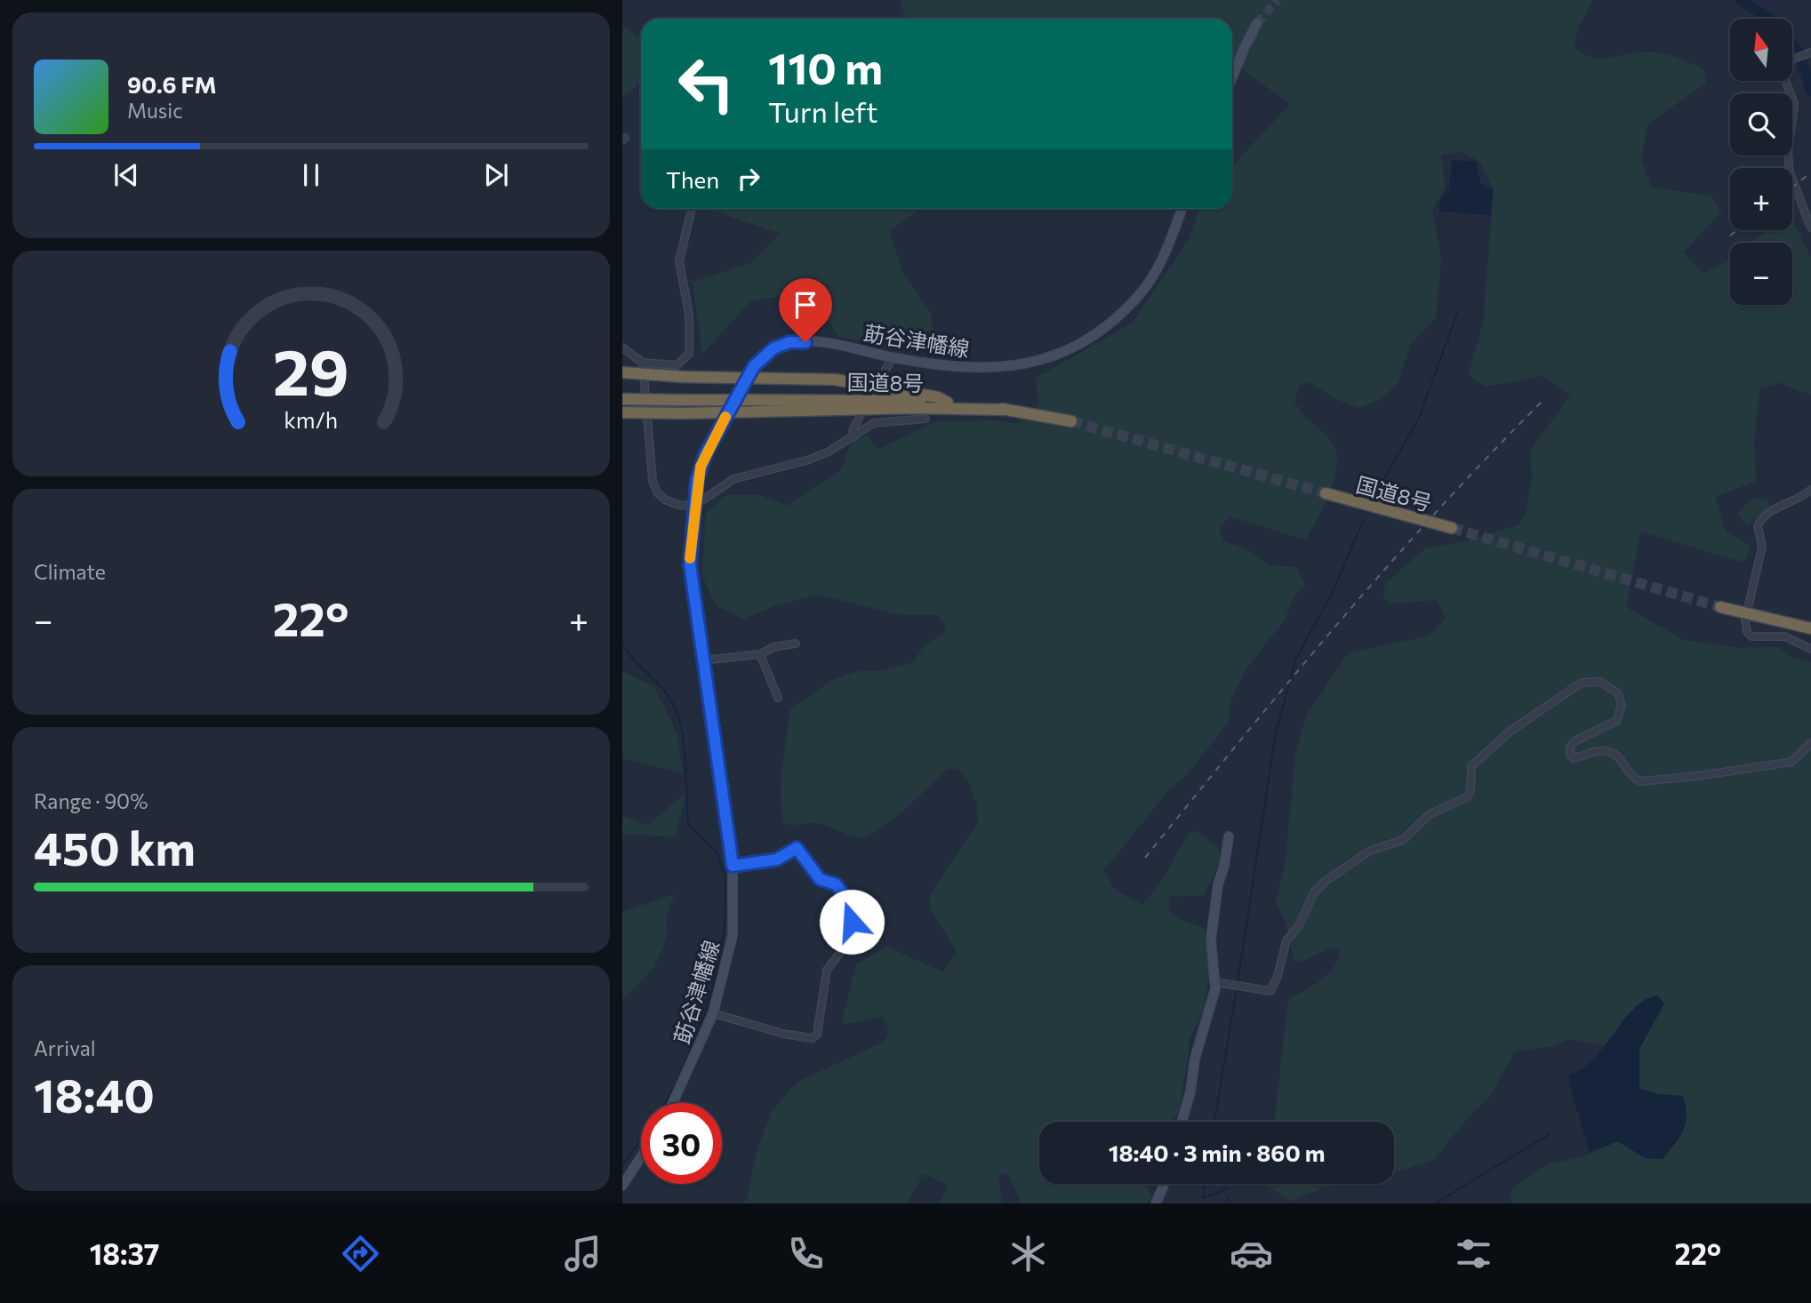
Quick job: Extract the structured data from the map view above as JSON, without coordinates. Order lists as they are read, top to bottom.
{
  "streets": {
    "highway": ["国道8号"],
    "main road": ["莇谷津幡線"]
  },
  "north": "top",
  "page": {
    "map_buttons": ["+", "−"],
    "turn": ["110 m", "Turn left"],
    "song": ["90.6 FM", "Music"],
    "then": "Then",
    "tile": [
      "Climate",
      ["Range · 90%", "450 km"],
      ["Arrival", "18:40"]
    ],
    "heat": ["−", "22°", "+"],
    "limit": "30",
    "trip": "18:40 · 3 min · 860 m",
    "tabs": ["18:37", "22°"],
    "gauge": ["29", "km/h"]
  }
}
